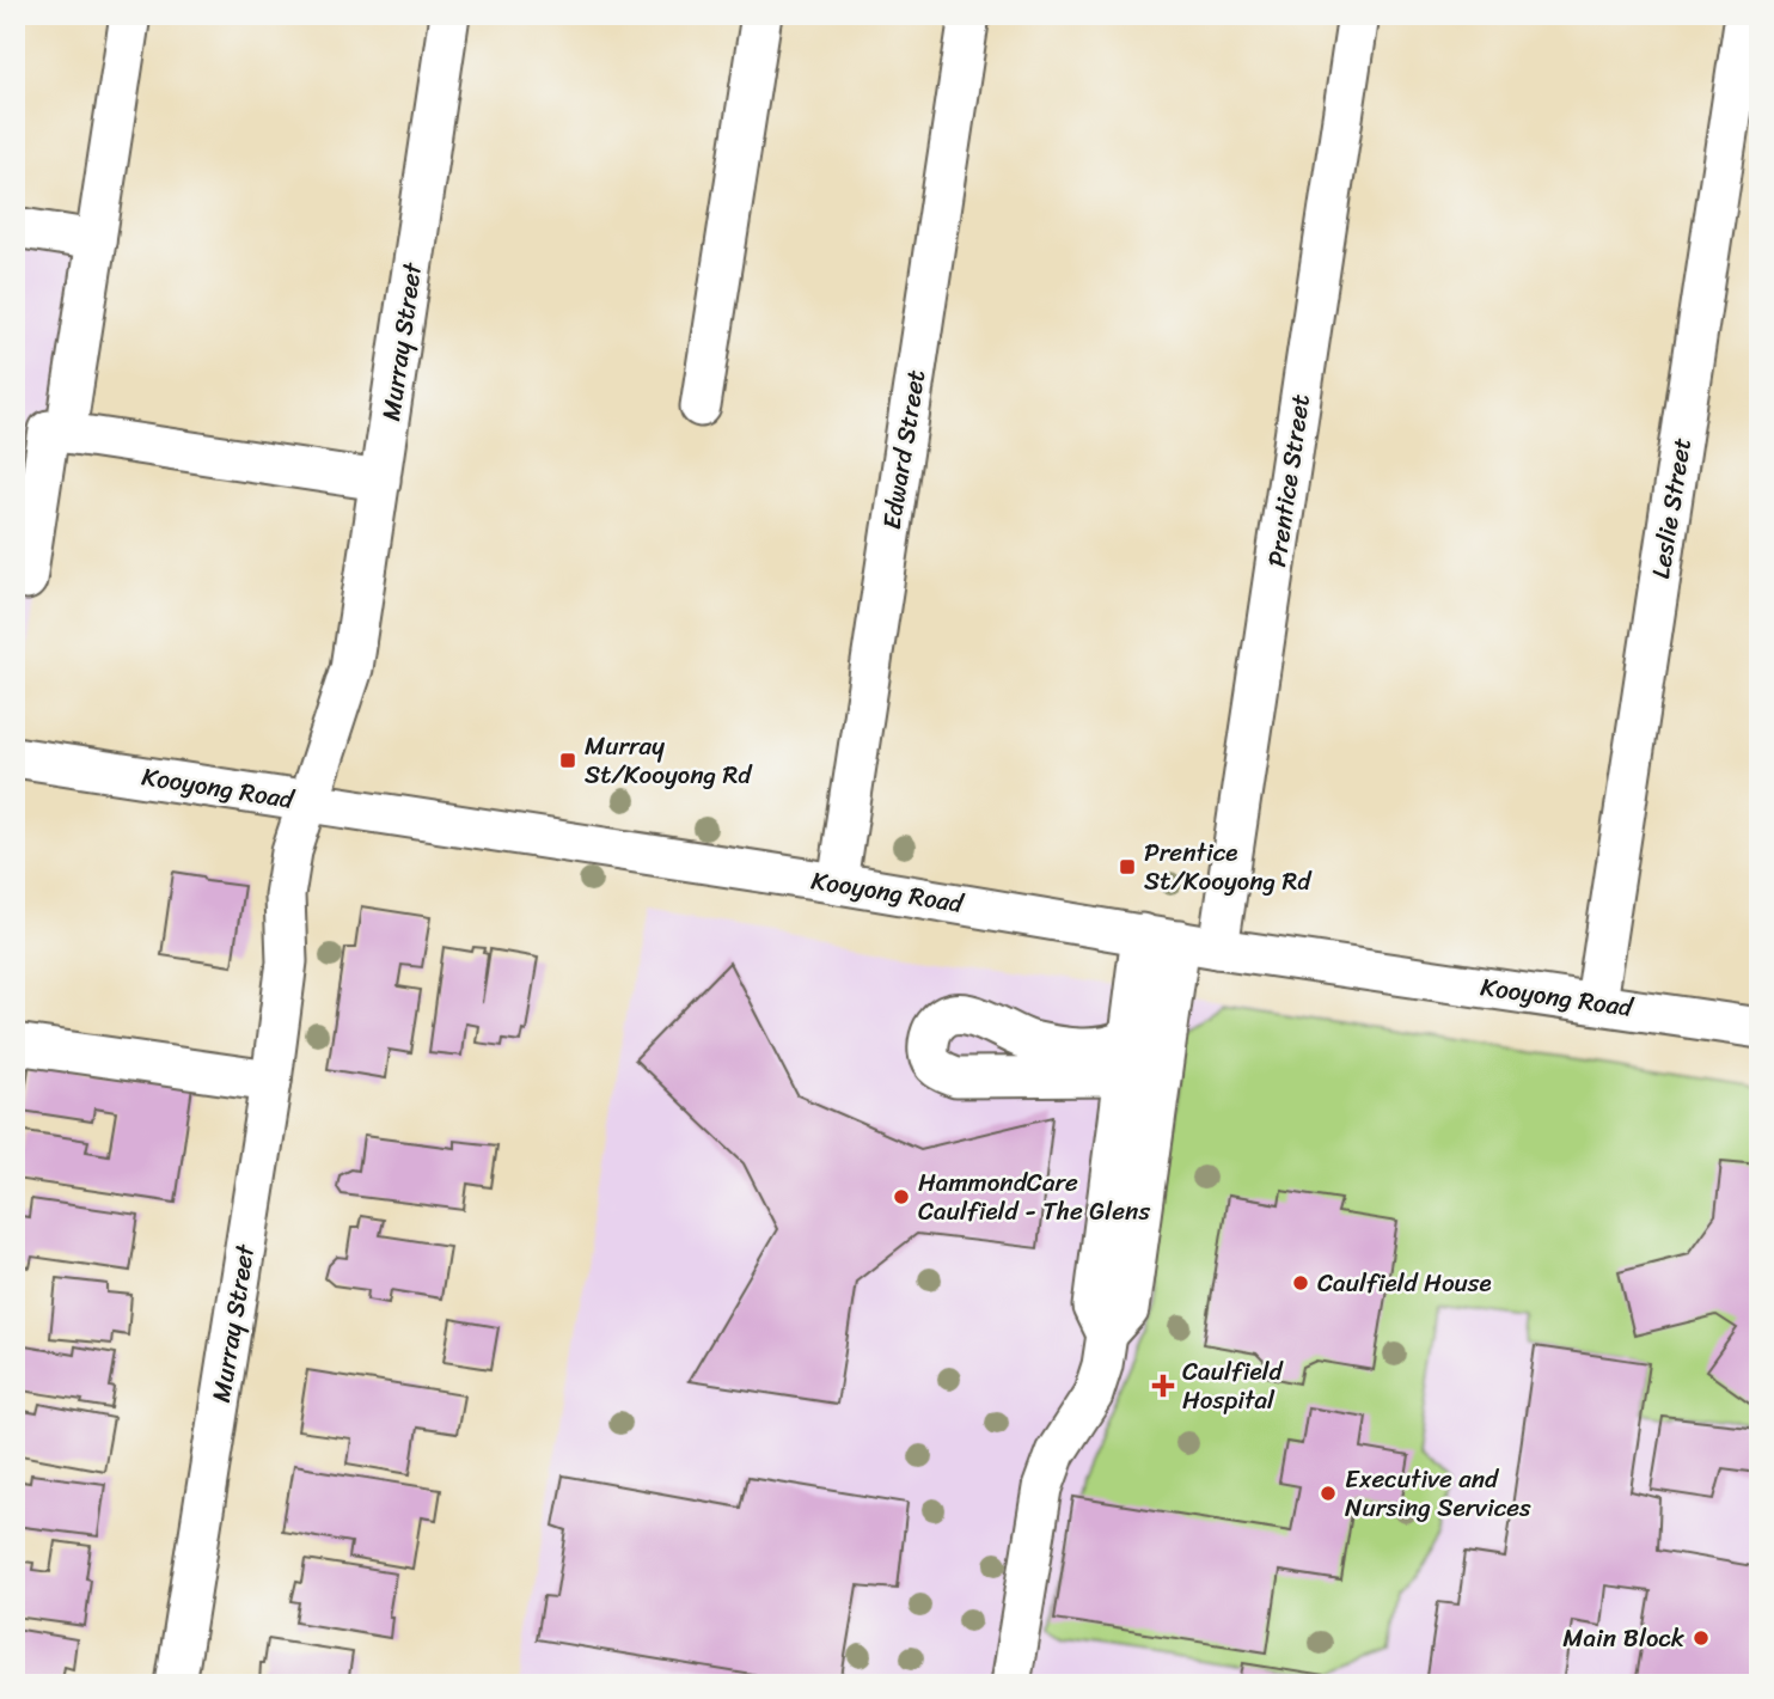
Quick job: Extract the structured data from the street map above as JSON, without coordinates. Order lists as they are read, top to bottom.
{
  "streets": {
    "street": [
      "Murray Street",
      "Edward Street",
      "Prentice Street",
      "Leslie Street",
      "Kooyong Road"
    ]
  },
  "crossings": [
    ["Murray Street", "Kooyong Road"],
    ["Edward Street", "Kooyong Road"],
    ["Prentice Street", "Kooyong Road"],
    ["Leslie Street", "Kooyong Road"]
  ],
  "places": {
    "transit": ["Murray St/Kooyong Rd", "Prentice St/Kooyong Rd"],
    "other": [
      "HammondCare Caulfield - The Glens",
      "Caulfield House",
      "Executive and Nursing Services",
      "Main Block"
    ],
    "health": ["Caulfield Hospital"]
  }
}
